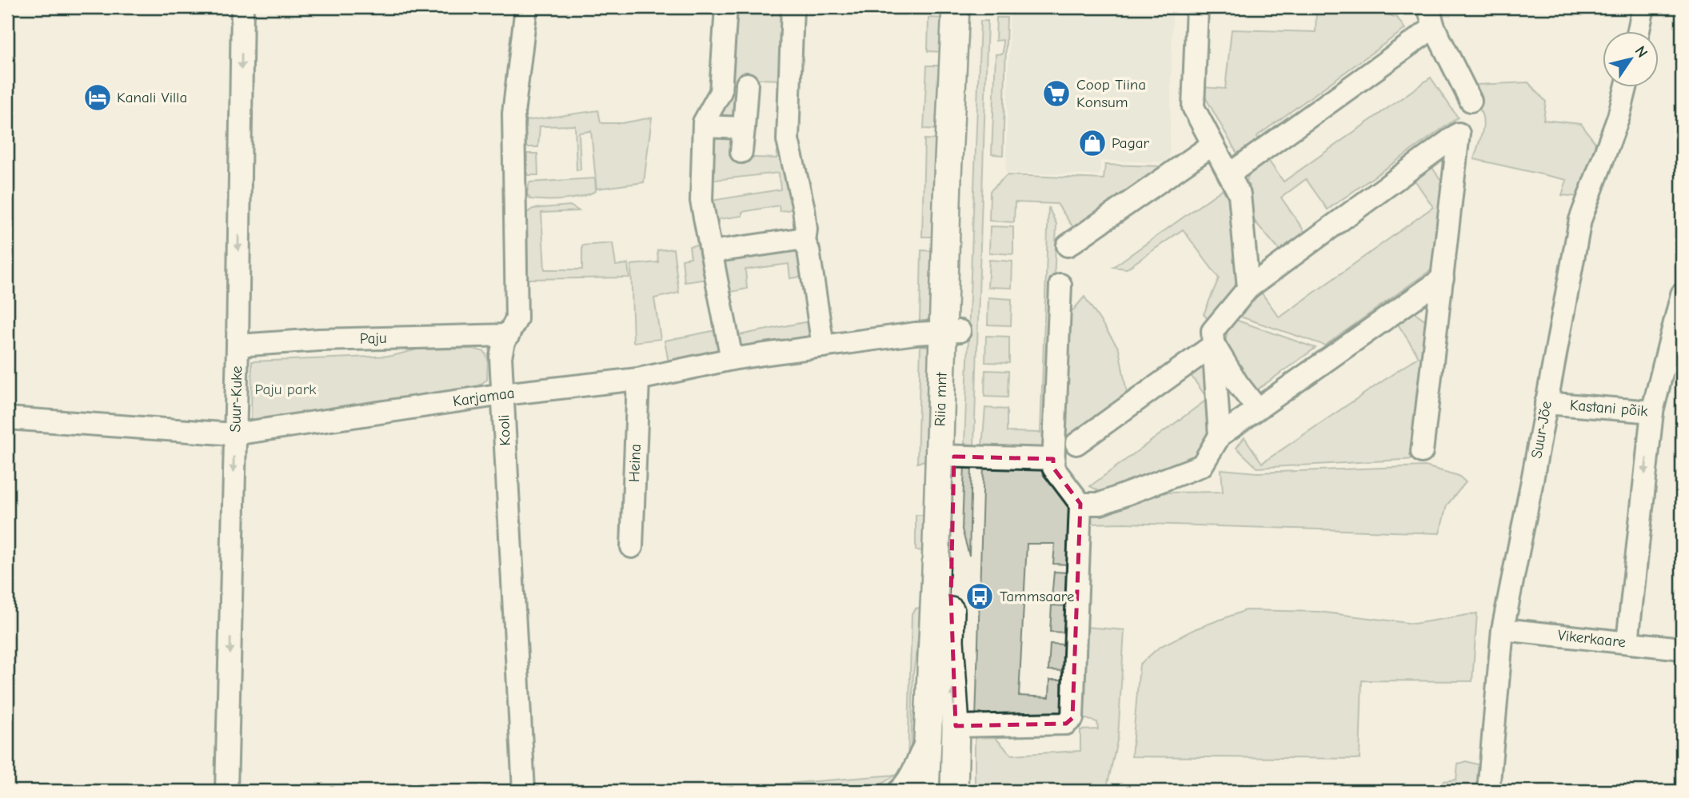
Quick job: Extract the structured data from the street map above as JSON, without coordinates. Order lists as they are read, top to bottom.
{
  "streets": {
    "main road": ["Riia mnt"],
    "street": [
      "Paju",
      "Karjamaa",
      "Suur-Kuke",
      "Kastani põik",
      "Suur-Jõe",
      "Kooli",
      "Heina",
      "Vikerkaare"
    ]
  },
  "crossings": [
    ["Paju", "Suur-Kuke"],
    ["Paju", "Kooli"],
    ["Karjamaa", "Suur-Kuke"],
    ["Karjamaa", "Riia mnt"],
    ["Karjamaa", "Kooli"],
    ["Karjamaa", "Heina"],
    ["Kastani põik", "Suur-Jõe"],
    ["Suur-Jõe", "Vikerkaare"]
  ],
  "one_way": ["Suur-Kuke"],
  "parks": ["Paju park"],
  "places": {
    "supermarket": ["Coop Tiina Konsum"],
    "hotel": ["Kanali Villa"],
    "shop": ["Pagar"],
    "bus stop": ["Tammsaare"]
  },
  "north": "top right"
}
